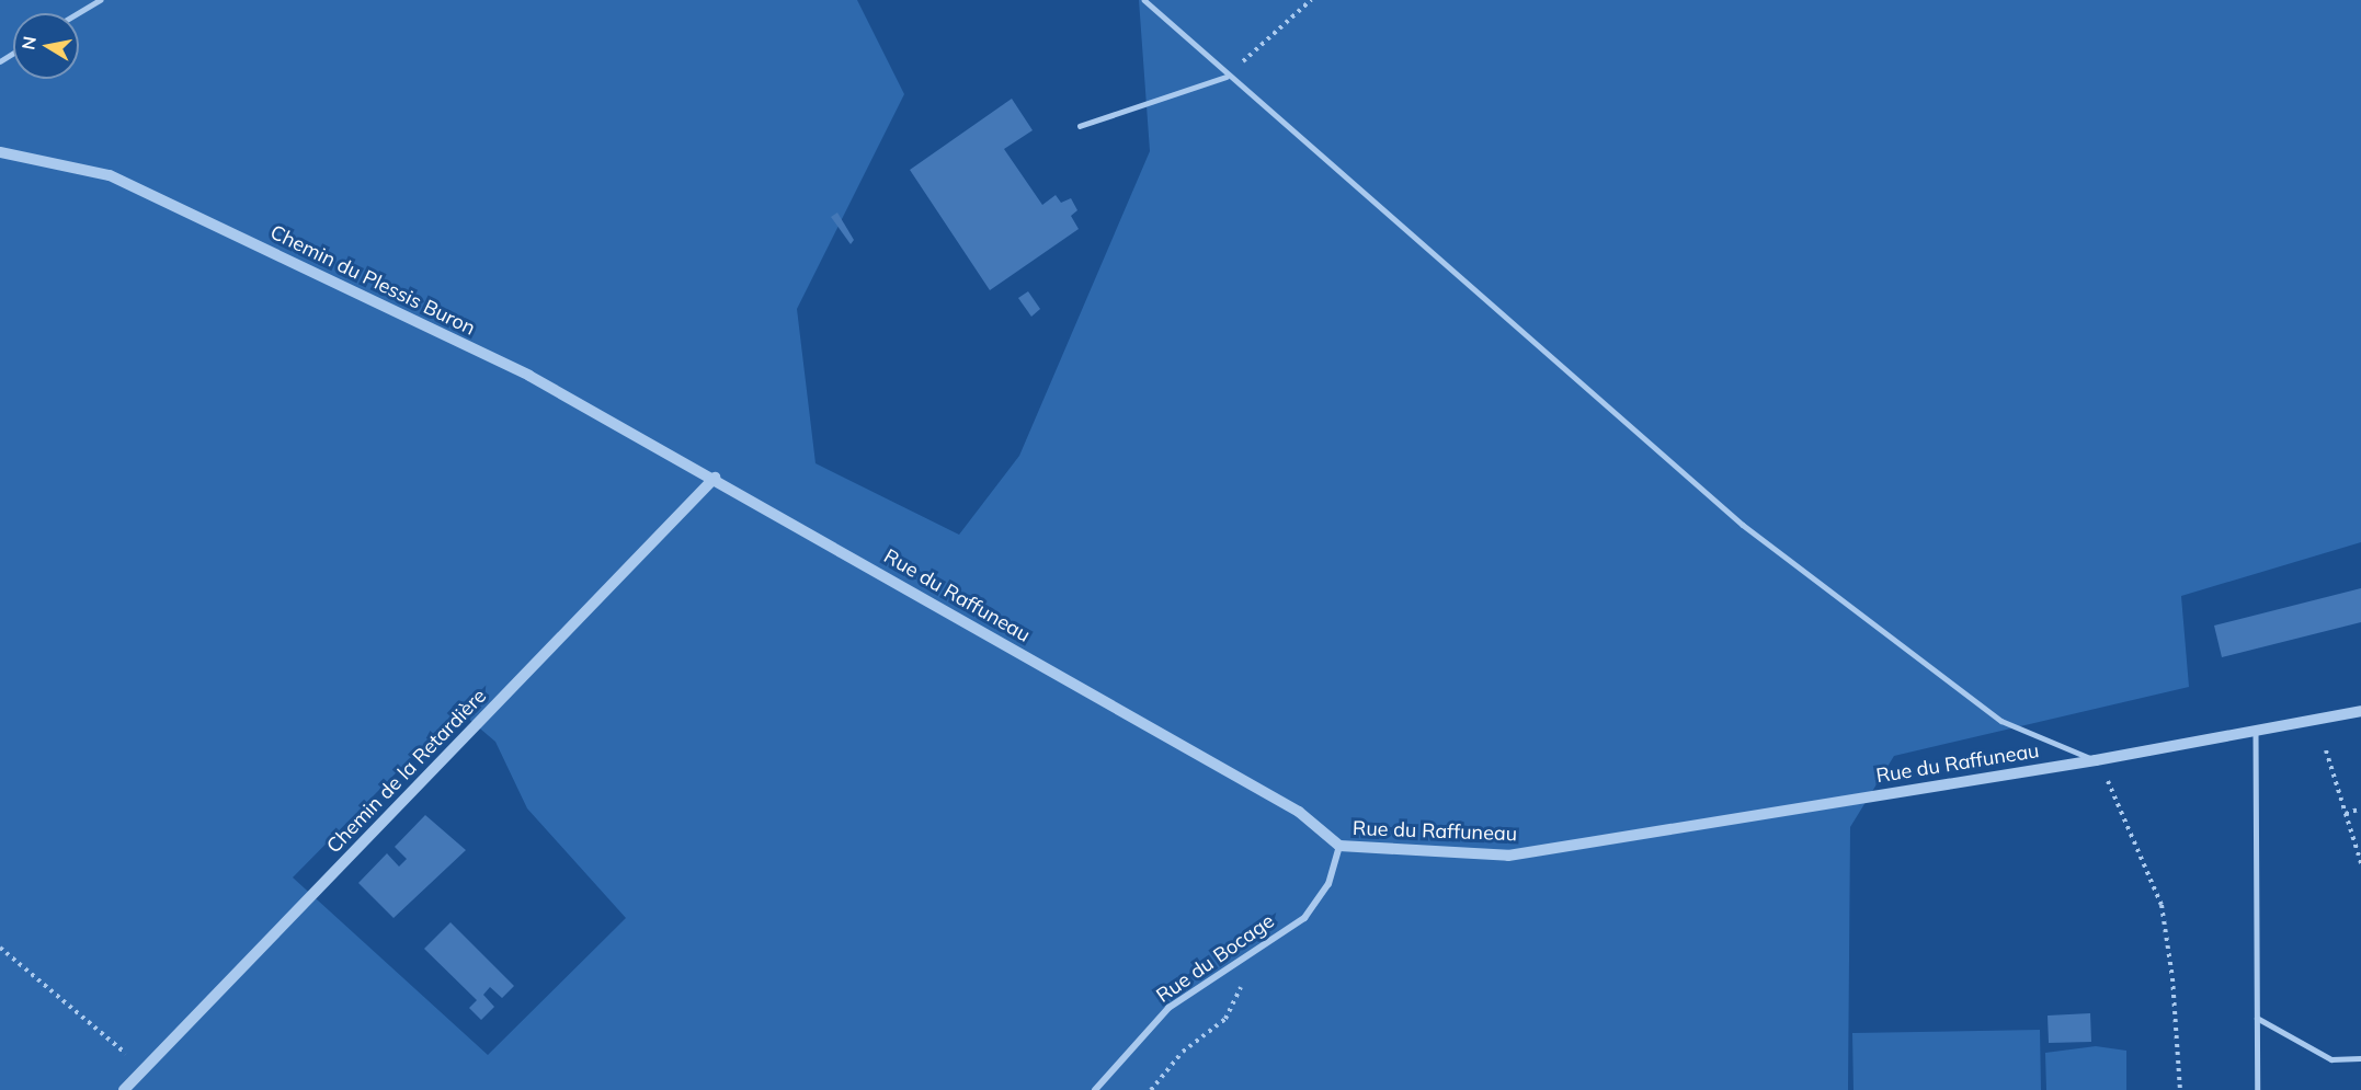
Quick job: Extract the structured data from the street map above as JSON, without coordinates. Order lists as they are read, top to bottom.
{
  "streets": {
    "street": [
      "Chemin du Plessis Buron",
      "Rue du Raffuneau",
      "Chemin de la Retardière",
      "Rue du Bocage"
    ]
  },
  "crossings": [
    ["Chemin du Plessis Buron", "Rue du Raffuneau"],
    ["Chemin du Plessis Buron", "Chemin de la Retardière"],
    ["Rue du Raffuneau", "Chemin de la Retardière"],
    ["Rue du Raffuneau", "Rue du Bocage"]
  ],
  "north": "left"
}
